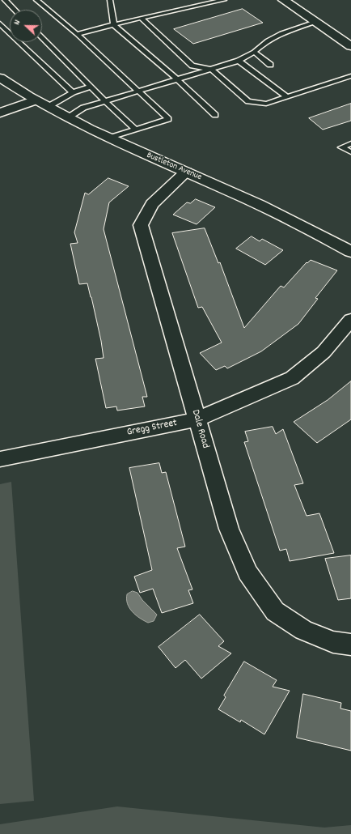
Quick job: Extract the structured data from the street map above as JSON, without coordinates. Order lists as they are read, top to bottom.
{
  "streets": {
    "street": ["Bustleton Avenue", "Gregg Street", "Dale Road"]
  },
  "crossings": [
    ["Bustleton Avenue", "Dale Road"],
    ["Gregg Street", "Dale Road"]
  ],
  "north": "left"
}
